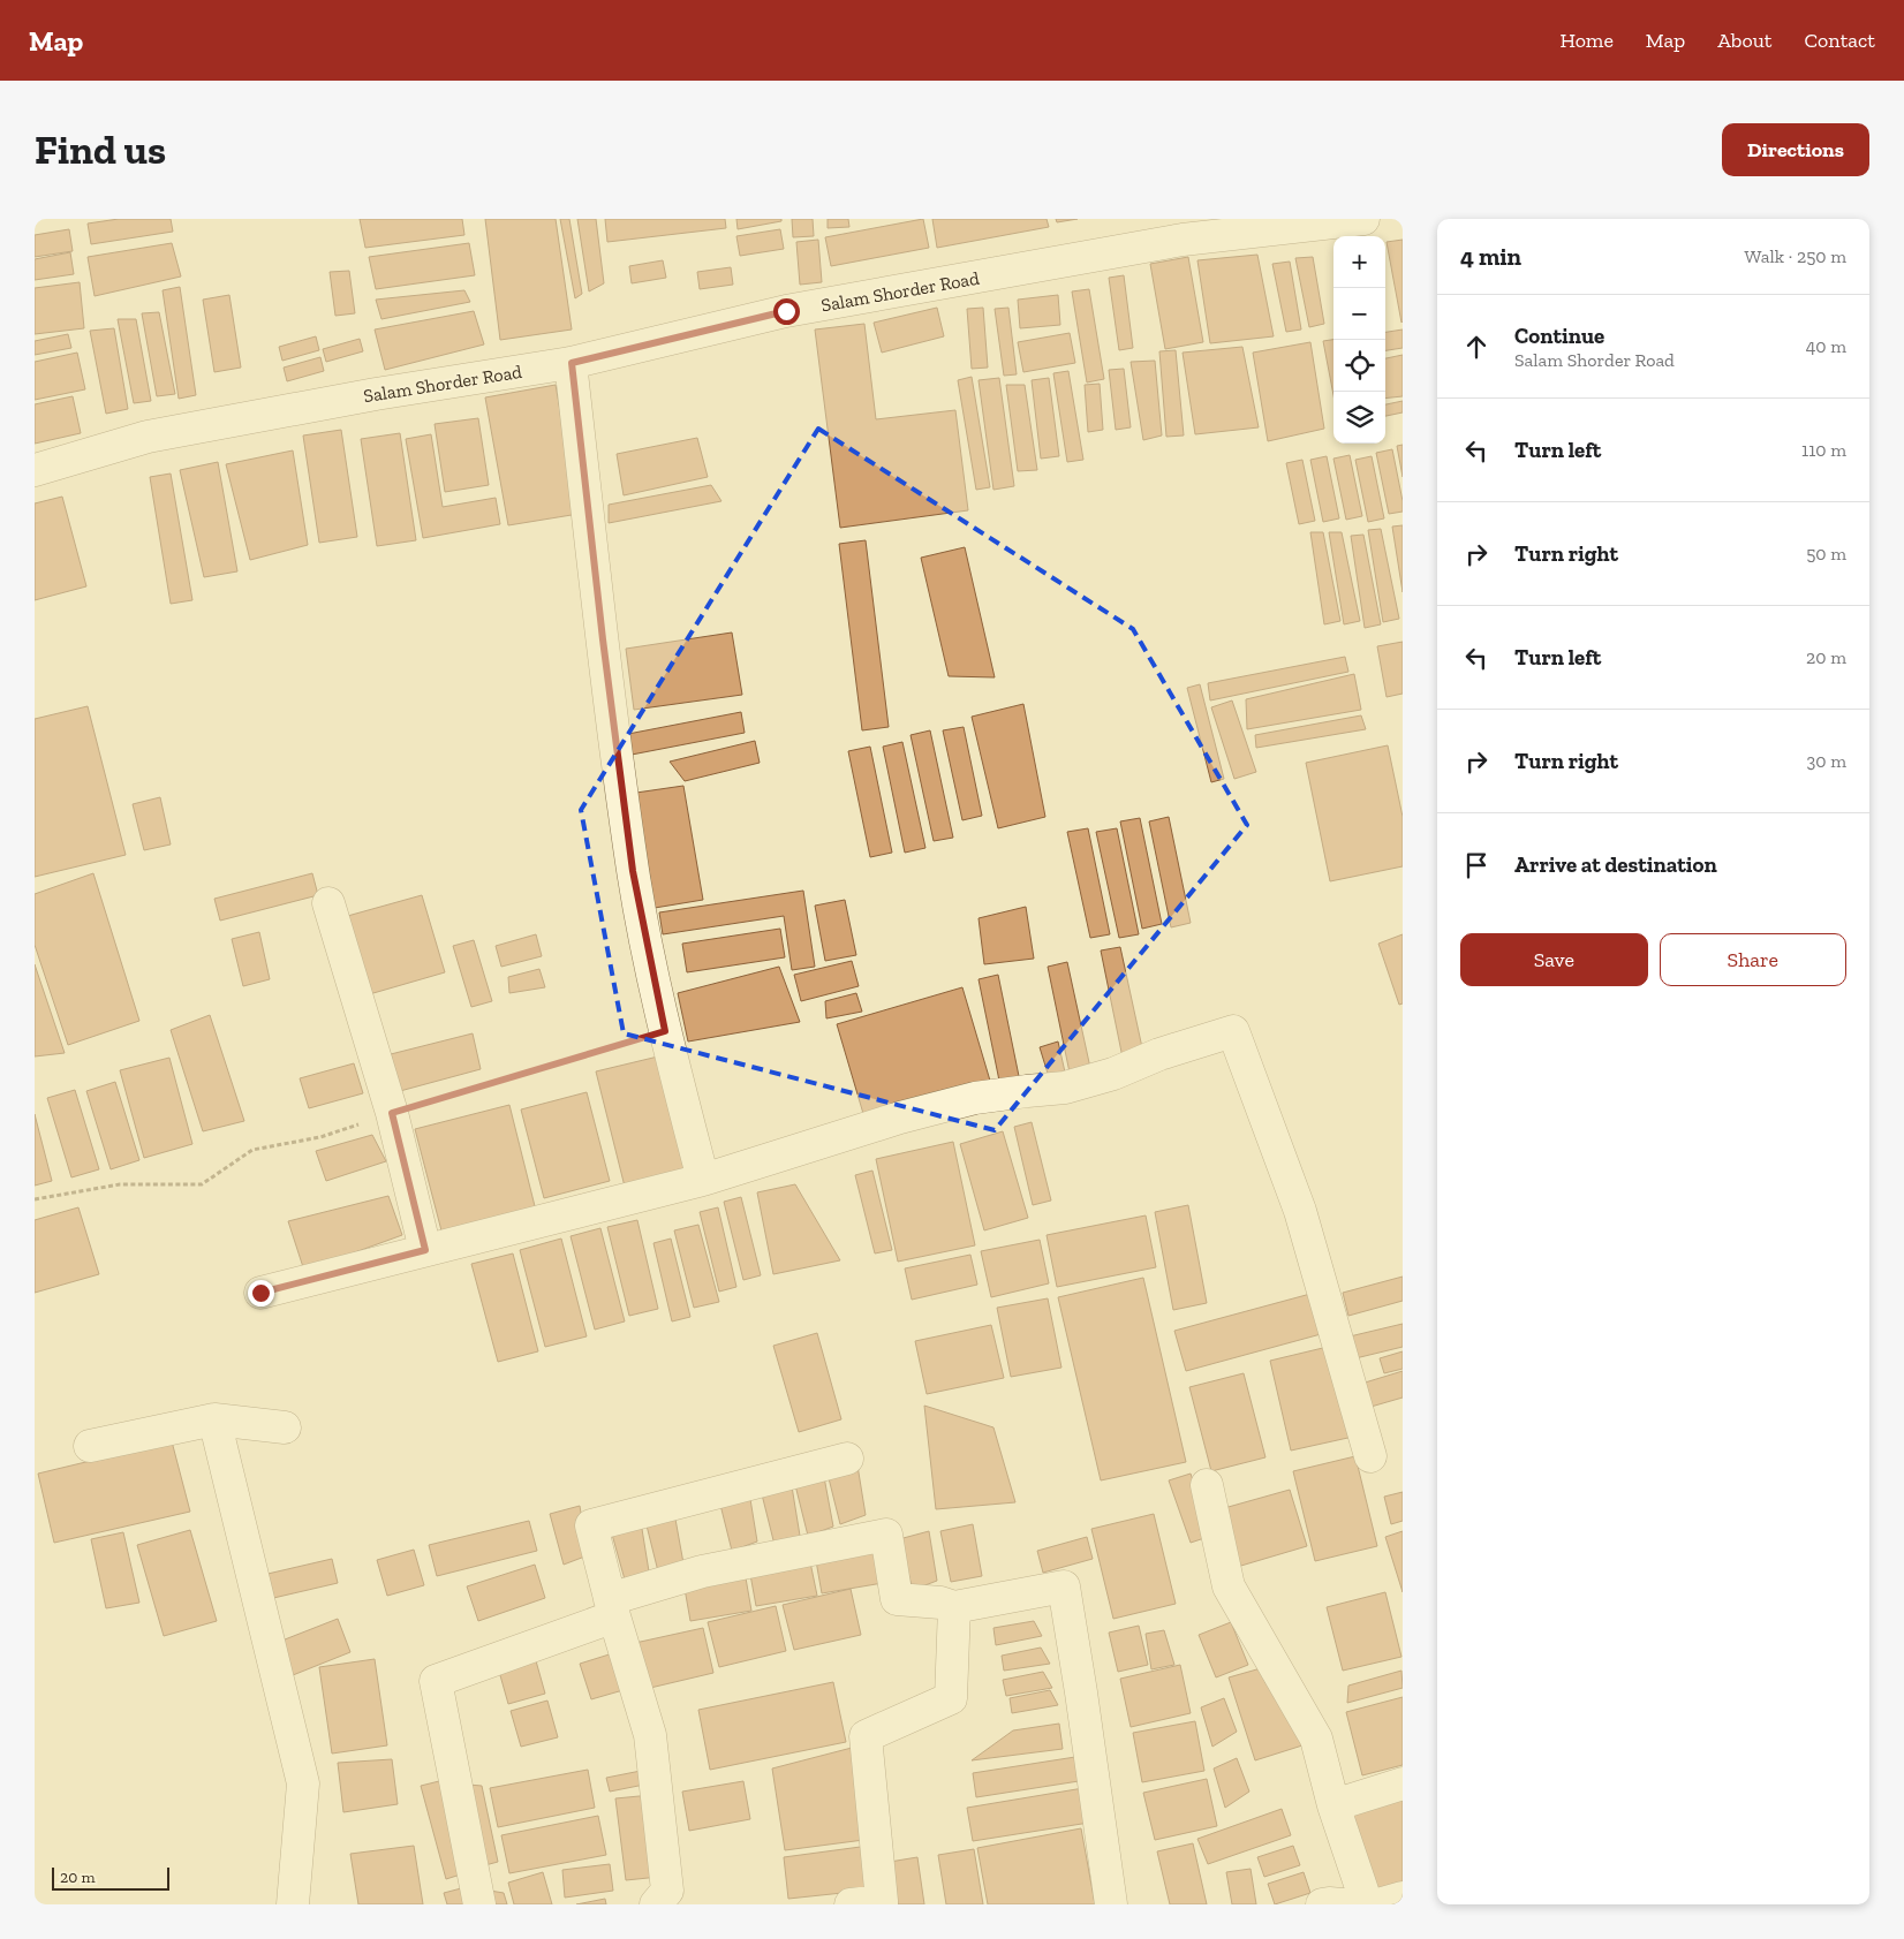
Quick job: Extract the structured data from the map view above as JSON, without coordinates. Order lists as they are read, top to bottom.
{
  "streets": {
    "street": ["Salam Shorder Road"]
  },
  "scale_bar": "20 m",
  "page": {
    "header": "Map",
    "nav": [
      "Home",
      "Map",
      "About",
      "Contact"
    ],
    "buttons": [
      "Directions",
      ["Save", "Share"]
    ],
    "title": "Find us",
    "heading": ["4 min", "Walk · 250 m"],
    "map_buttons": ["+", "−"],
    "list": [
      ["Continue", "Salam Shorder Road", "40 m"],
      ["Turn left", "110 m"],
      ["Turn right", "50 m"],
      ["Turn left", "20 m"],
      ["Turn right", "30 m"],
      "Arrive at destination"
    ],
    "scale": "20 m"
  }
}
